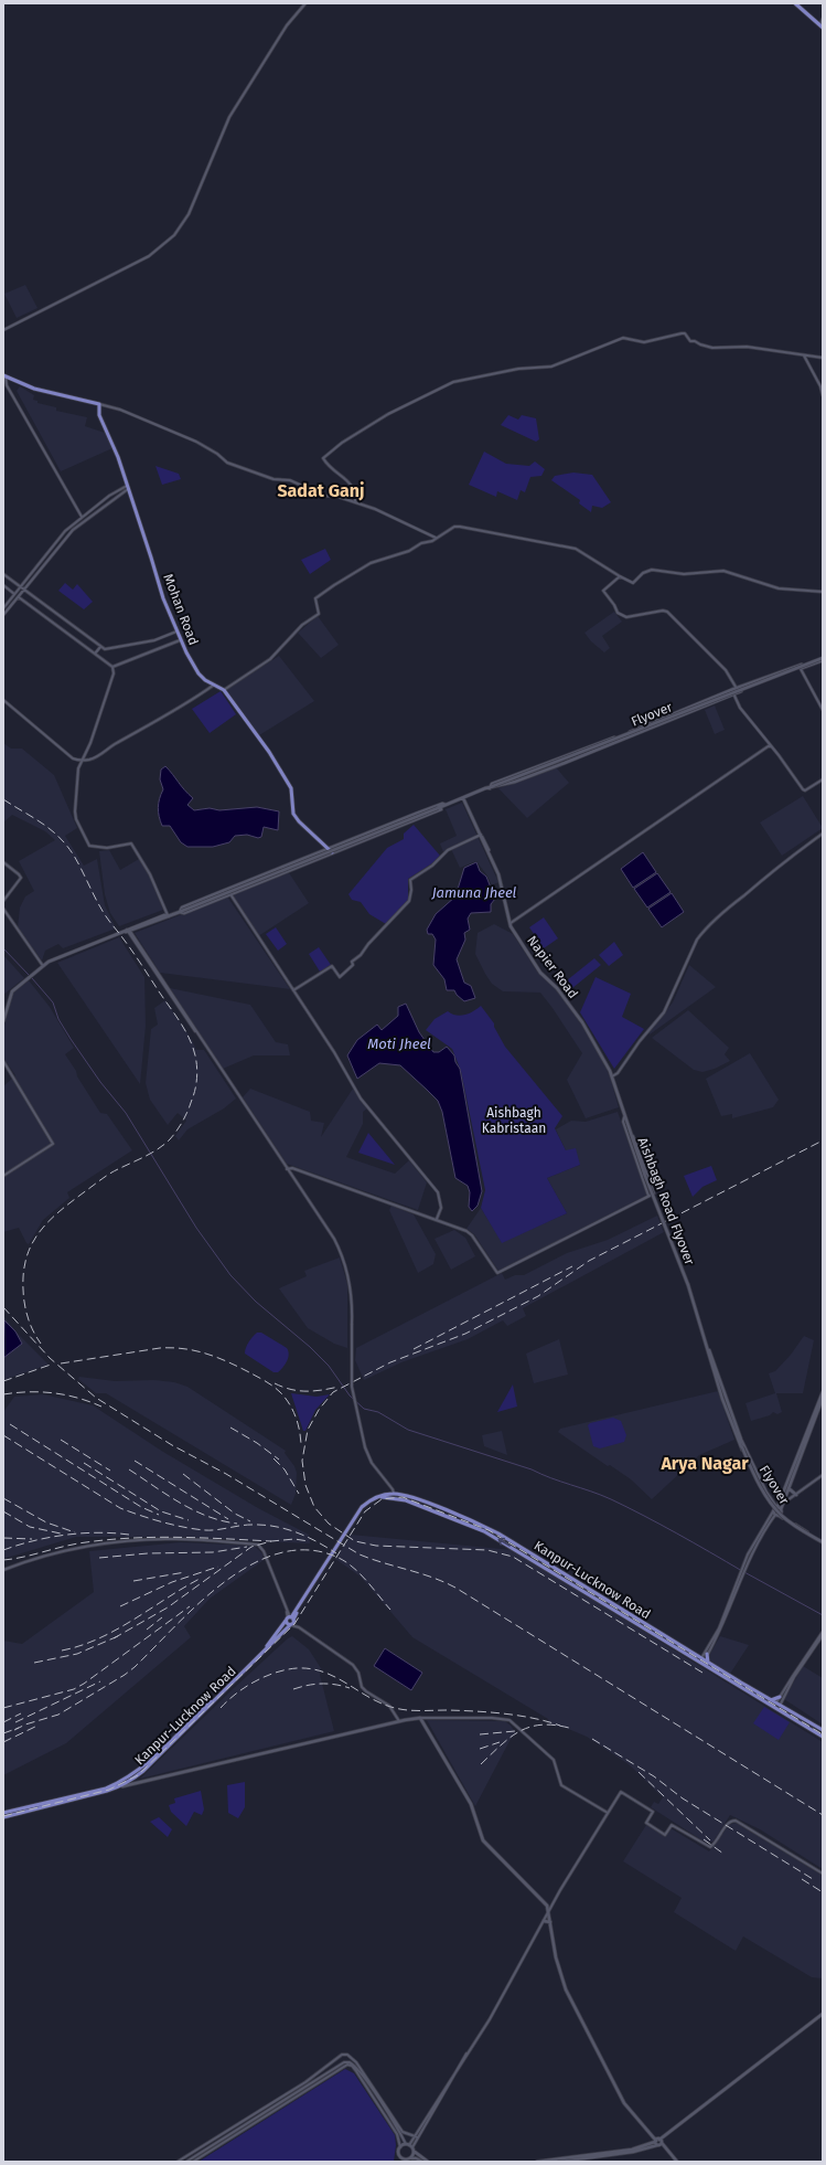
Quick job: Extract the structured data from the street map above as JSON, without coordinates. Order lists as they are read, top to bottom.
{
  "streets": {
    "main road": [
      "Mohan Road",
      "Flyover",
      "Napier Road",
      "Aishbagh Road Flyover",
      "Kanpur-Lucknow Road"
    ]
  },
  "crossings": [
    ["Flyover", "Aishbagh Road Flyover"],
    ["Napier Road", "Aishbagh Road Flyover"]
  ],
  "districts": ["Sadat Ganj", "Arya Nagar"],
  "water": ["Jamuna Jheel", "Moti Jheel"],
  "parks": ["Aishbagh Kabristaan"]
}
